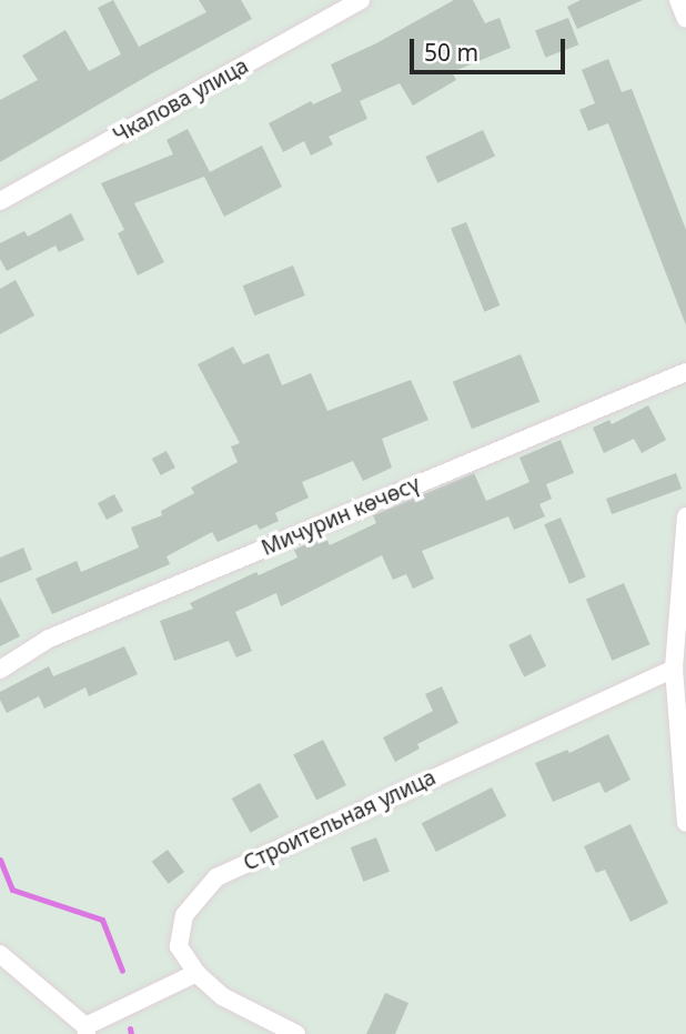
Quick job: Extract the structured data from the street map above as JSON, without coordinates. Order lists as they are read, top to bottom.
{
  "streets": {
    "street": ["Чкалова улица", "Мичурин көчөсү", "Строительная улица"]
  },
  "scale_bar": "50 m"
}
